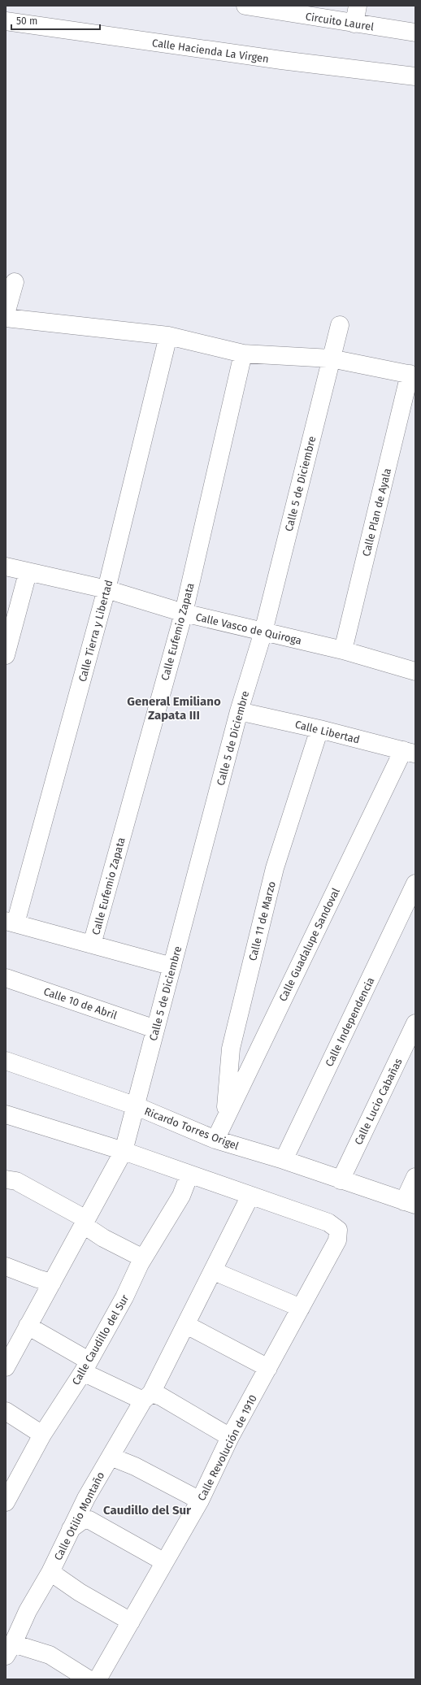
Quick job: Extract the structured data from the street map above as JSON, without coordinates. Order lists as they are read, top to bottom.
{
  "streets": {
    "street": [
      "Circuito Laurel",
      "Calle Hacienda La Virgen",
      "Calle 5 de Diciembre",
      "Calle Plan de Ayala",
      "Calle Vasco de Quiroga",
      "Calle Tierra y Libertad",
      "Calle Eufemio Zapata",
      "Calle Libertad",
      "Calle 11 de Marzo",
      "Calle Guadalupe Sandoval",
      "Calle 10 de Abril",
      "Calle Independencia",
      "Calle Lucio Cabañas",
      "Ricardo Torres Origel",
      "Calle Caudillo del Sur",
      "Calle Revolución de 1910",
      "Calle Otilio Montaño"
    ]
  },
  "crossings": [
    ["Calle 5 de Diciembre", "Calle Vasco de Quiroga"],
    ["Calle 5 de Diciembre", "Calle Libertad"],
    ["Calle 5 de Diciembre", "Calle 10 de Abril"],
    ["Calle 5 de Diciembre", "Ricardo Torres Origel"],
    ["Calle Plan de Ayala", "Calle Vasco de Quiroga"],
    ["Calle Vasco de Quiroga", "Calle Tierra y Libertad"],
    ["Calle Vasco de Quiroga", "Calle Eufemio Zapata"],
    ["Calle Libertad", "Calle 11 de Marzo"],
    ["Calle Libertad", "Calle Guadalupe Sandoval"],
    ["Calle 11 de Marzo", "Calle Guadalupe Sandoval"],
    ["Calle Guadalupe Sandoval", "Ricardo Torres Origel"],
    ["Calle Independencia", "Ricardo Torres Origel"],
    ["Calle Lucio Cabañas", "Ricardo Torres Origel"],
    ["Calle Revolución de 1910", "Calle Otilio Montaño"]
  ],
  "districts": ["General Emiliano Zapata III", "Caudillo del Sur"],
  "scale_bar": "50 m"
}
